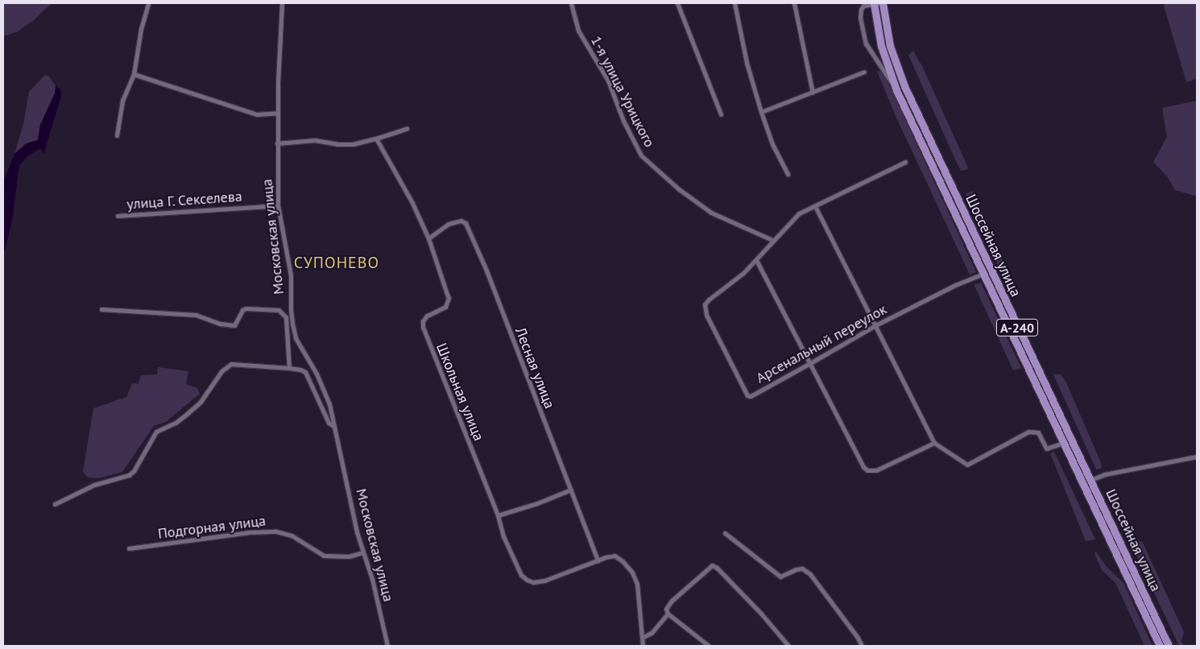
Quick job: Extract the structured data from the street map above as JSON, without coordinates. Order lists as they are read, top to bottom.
{
  "streets": {
    "main road": ["Шоссейная улица", "А-240"],
    "street": [
      "1-я улица Урицкого",
      "улица Г. Секселева",
      "Московская улица",
      "Арсенальный переулок",
      "Лесная улица",
      "Школьная улица",
      "Подгорная улица"
    ]
  },
  "crossings": [
    ["1-я улица Урицкого", "Арсенальный переулок"],
    ["улица Г. Секселева", "Московская улица"],
    ["Московская улица", "Подгорная улица"],
    ["Шоссейная улица", "Арсенальный переулок"],
    ["Лесная улица", "Школьная улица"]
  ],
  "districts": ["СУПОНЕВО"]
}
